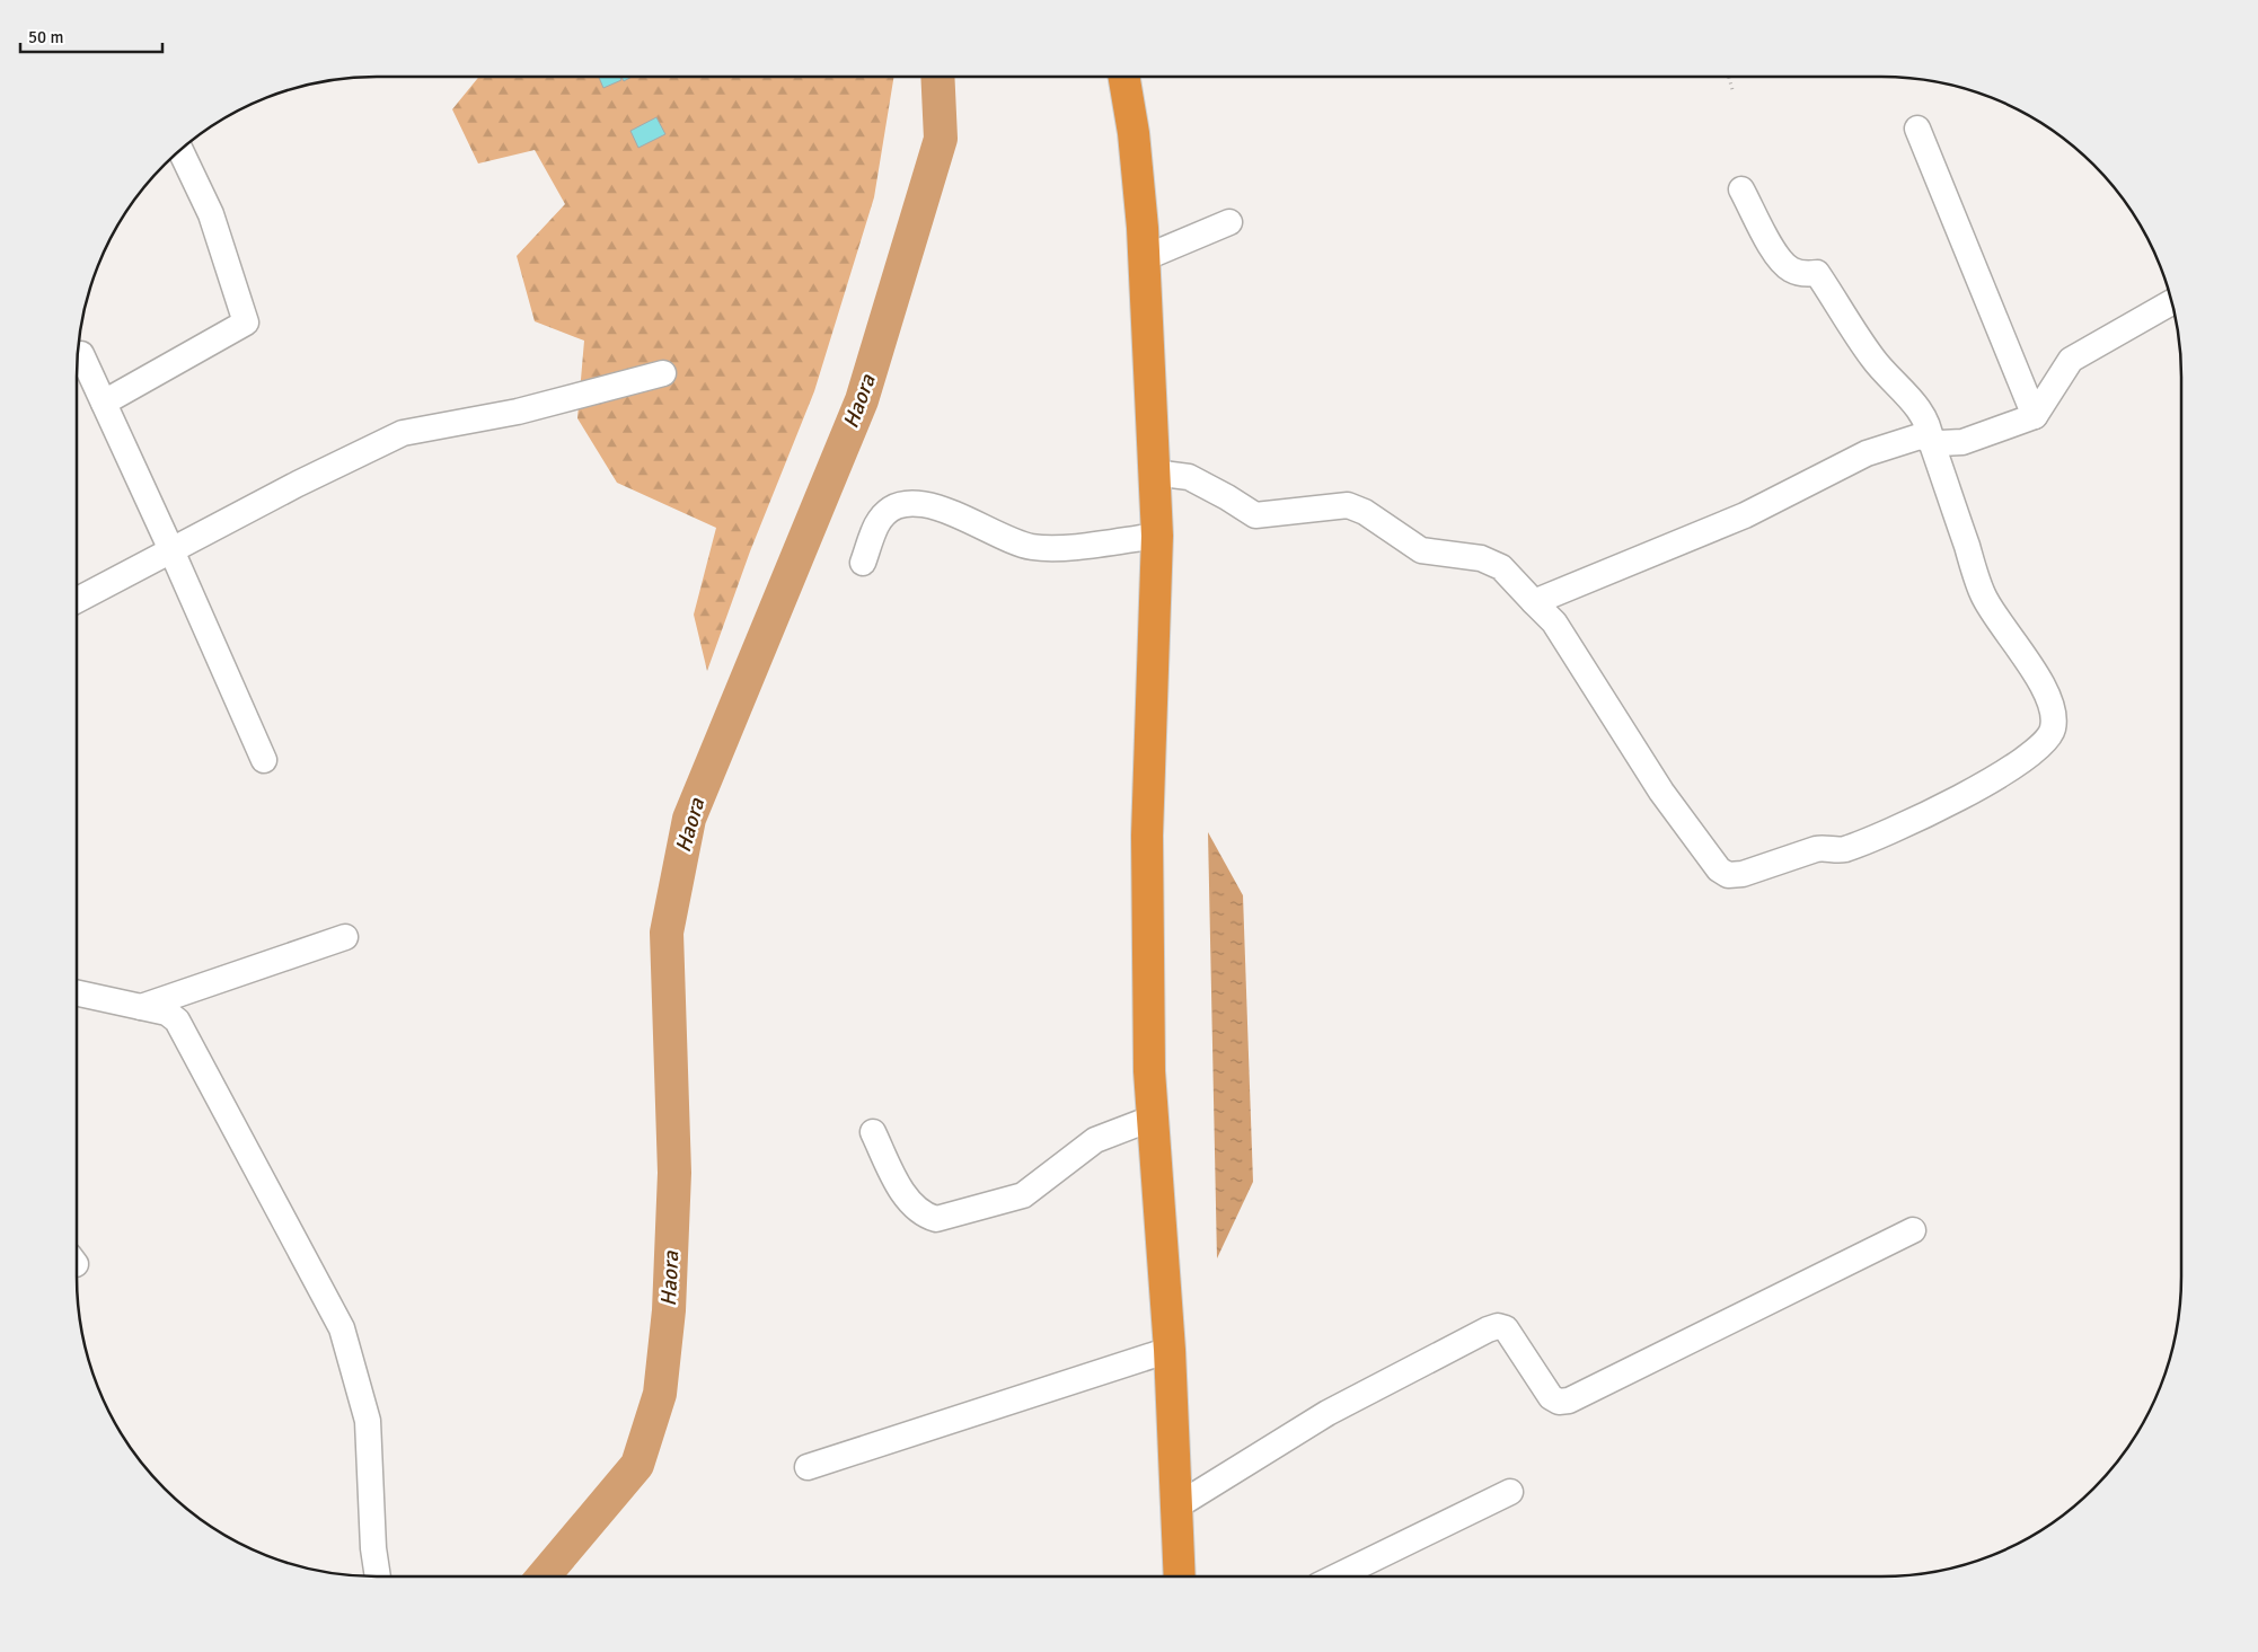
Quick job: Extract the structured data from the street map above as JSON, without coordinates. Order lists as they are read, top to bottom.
{
  "water": ["Haora"],
  "scale_bar": "50 m"
}
